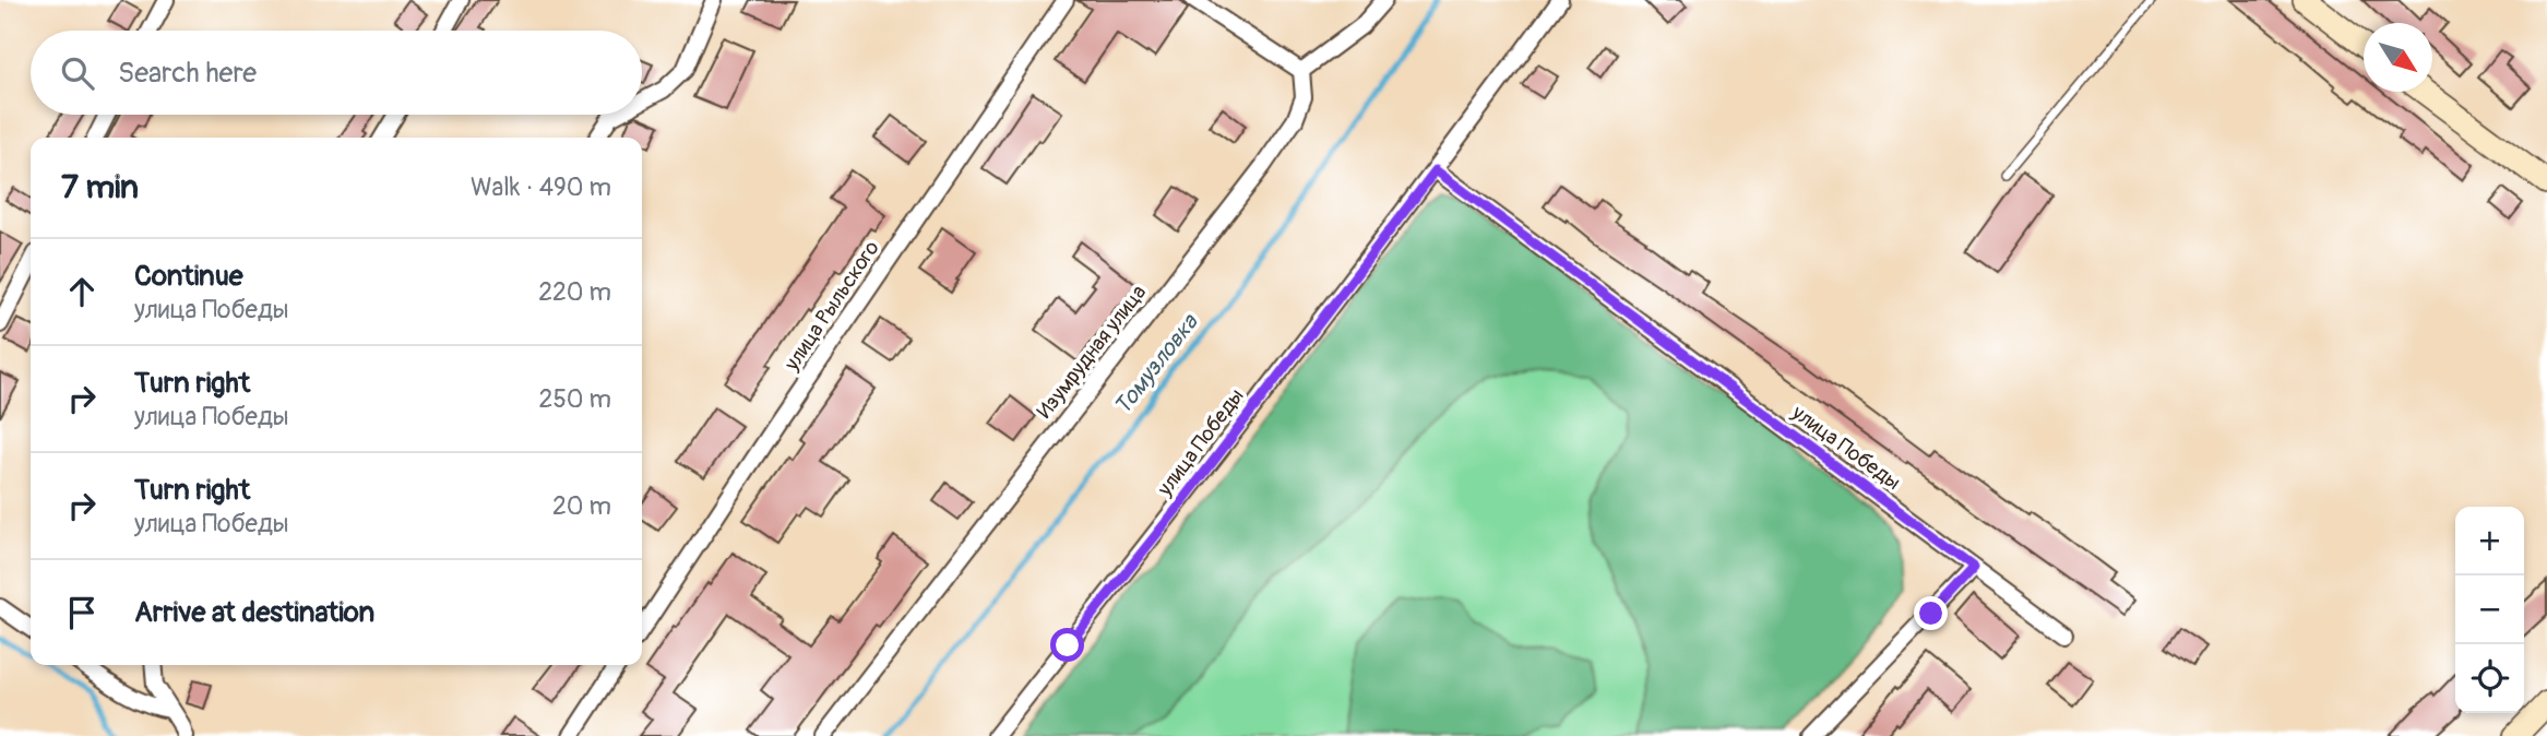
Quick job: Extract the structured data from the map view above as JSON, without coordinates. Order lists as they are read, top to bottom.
{
  "streets": {
    "street": ["улица Рыльского", "Изумрудная улица", "улица Победы"]
  },
  "water": ["Томузловка"],
  "north": "bottom right",
  "page": {
    "search": "Search here",
    "heading": ["7 min", "Walk · 490 m"],
    "list": [
      ["Continue", "улица Победы", "220 m"],
      ["Turn right", "улица Победы", "250 m"],
      ["Turn right", "улица Победы", "20 m"],
      "Arrive at destination"
    ],
    "map_buttons": ["+", "−"]
  }
}
